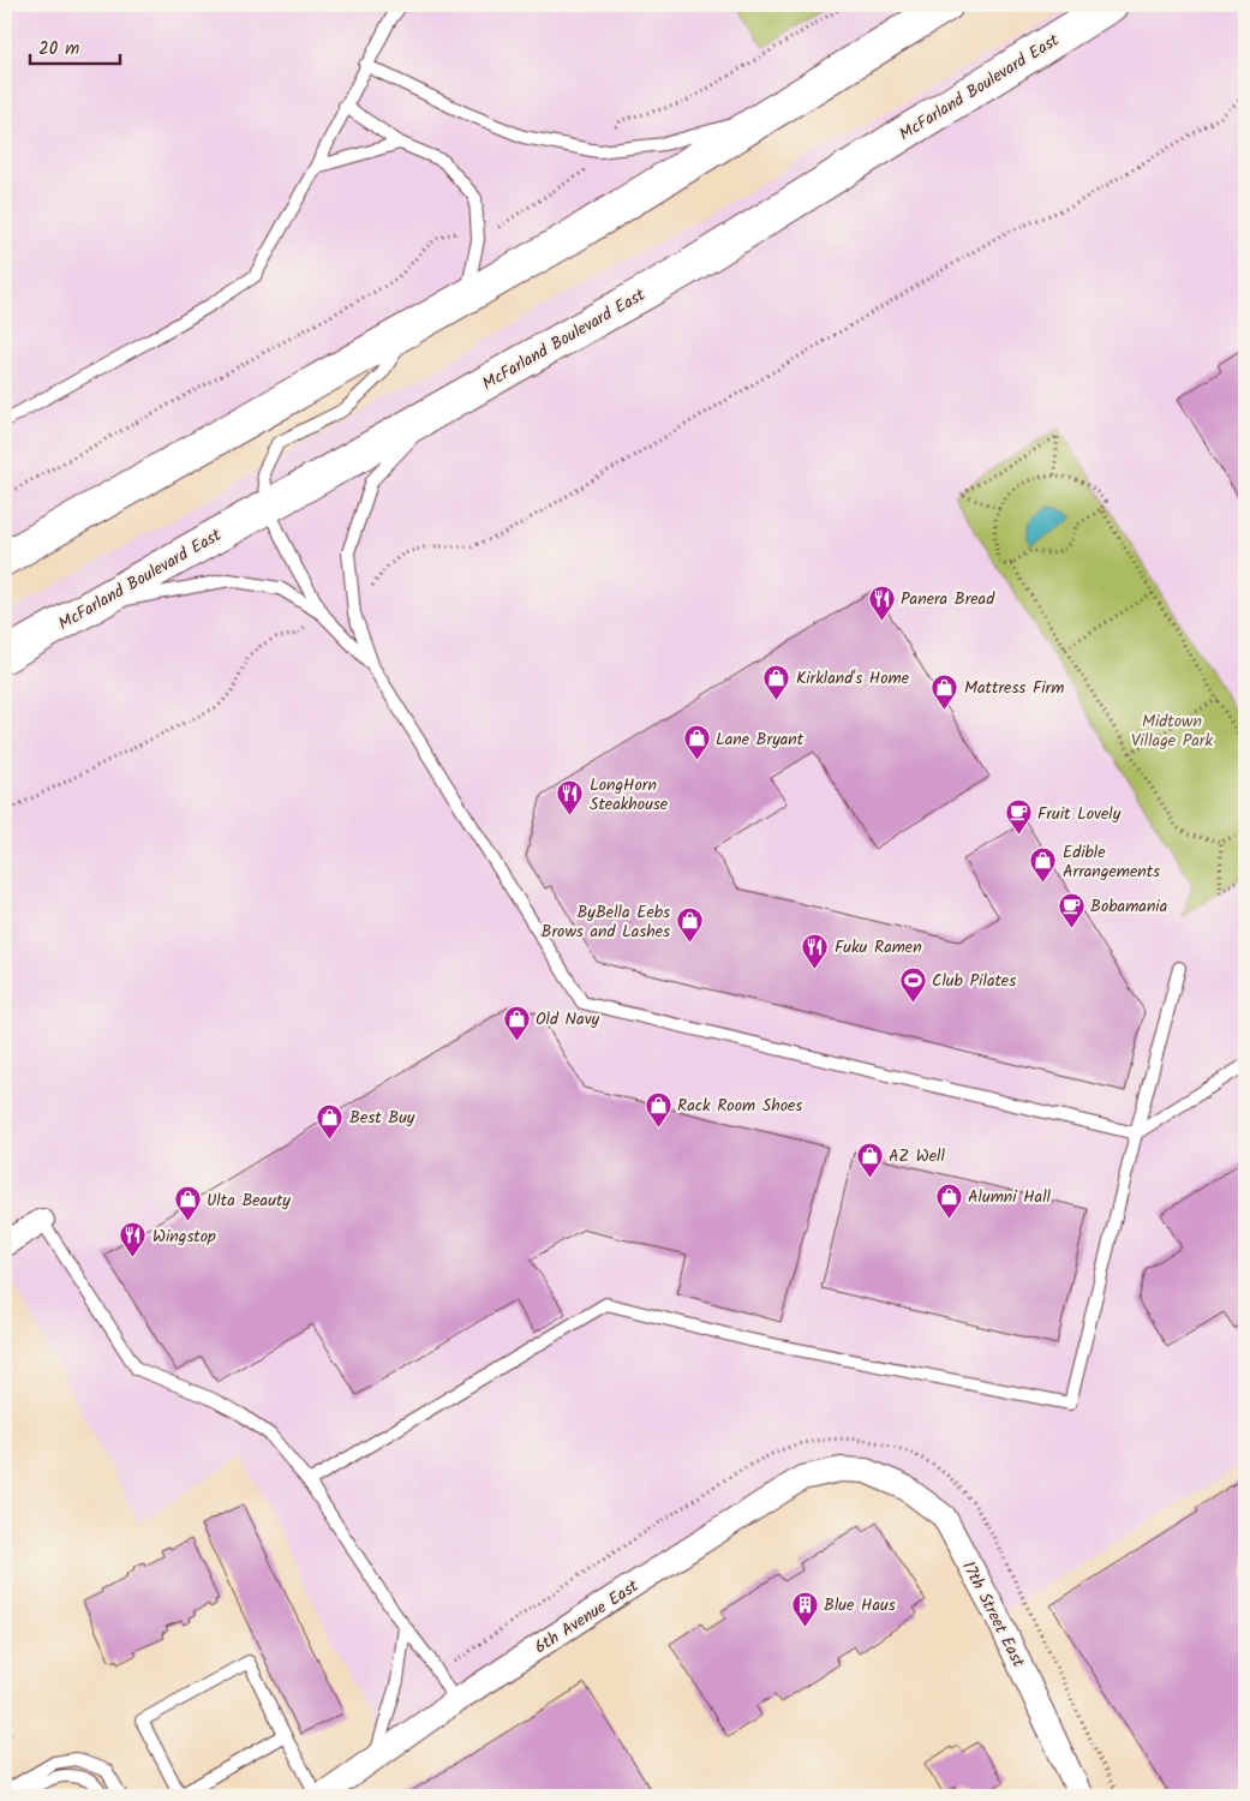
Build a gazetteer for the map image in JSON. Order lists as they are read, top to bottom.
{
  "streets": {
    "highway": ["McFarland Boulevard East"],
    "street": ["17th Street East", "6th Avenue East"]
  },
  "crossings": [
    ["17th Street East", "6th Avenue East"]
  ],
  "parks": ["Midtown Village Park"],
  "places": {
    "restaurant": [
      "Panera Bread",
      "LongHorn Steakhouse",
      "Fuku Ramen",
      "Wingstop"
    ],
    "shop": [
      "Kirkland's Home",
      "Mattress Firm",
      "Lane Bryant",
      "Edible Arrangements",
      "ByBella Eebs Brows and Lashes",
      "Old Navy",
      "Rack Room Shoes",
      "Best Buy",
      "AZ Well",
      "Alumni Hall",
      "Ulta Beauty"
    ],
    "cafe": ["Fruit Lovely", "Bobamania"],
    "sports": ["Club Pilates"],
    "building": ["Blue Haus"]
  },
  "scale_bar": "20 m"
}
